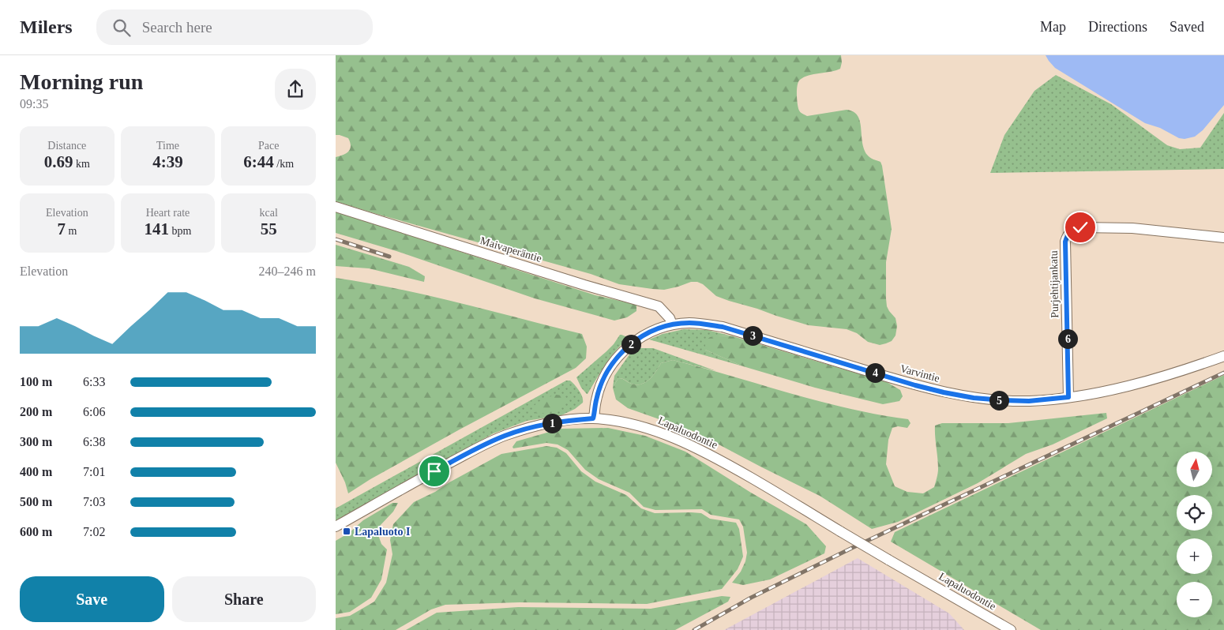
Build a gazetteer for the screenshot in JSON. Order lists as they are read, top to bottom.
{
  "streets": {
    "street": [
      "Maivaperäntie",
      "Purjehtijankatu",
      "Varvintie",
      "Lapaluodontie"
    ]
  },
  "crossings": [
    ["Maivaperäntie", "Varvintie"],
    ["Purjehtijankatu", "Varvintie"],
    ["Varvintie", "Lapaluodontie"]
  ],
  "places": {
    "transit": ["Lapaluoto I"]
  },
  "north": "top",
  "page": {
    "header": "Milers",
    "search": "Search here",
    "nav": ["Map", "Directions", "Saved"],
    "heading": ["Morning run", "09:35"],
    "stats": [
      ["Distance", "0.69 km"],
      ["Time", "4:39"],
      ["Pace", "6:44 /km"],
      ["Elevation", "7 m"],
      ["Heart rate", "141 bpm"],
      ["kcal", "55"]
    ],
    "chart": ["Elevation", "240–246 m"],
    "pins": [
      "3",
      "6",
      "2",
      "4",
      "5",
      "1"
    ],
    "list": [
      {
        "name": "100 m",
        "note": "6:33"
      },
      {
        "name": "200 m",
        "note": "6:06"
      },
      {
        "name": "300 m",
        "note": "6:38"
      },
      {
        "name": "400 m",
        "note": "7:01"
      },
      {
        "name": "500 m",
        "note": "7:03"
      },
      {
        "name": "600 m",
        "note": "7:02"
      }
    ],
    "map_buttons": ["+", "−"],
    "buttons": ["Save", "Share"]
  }
}
